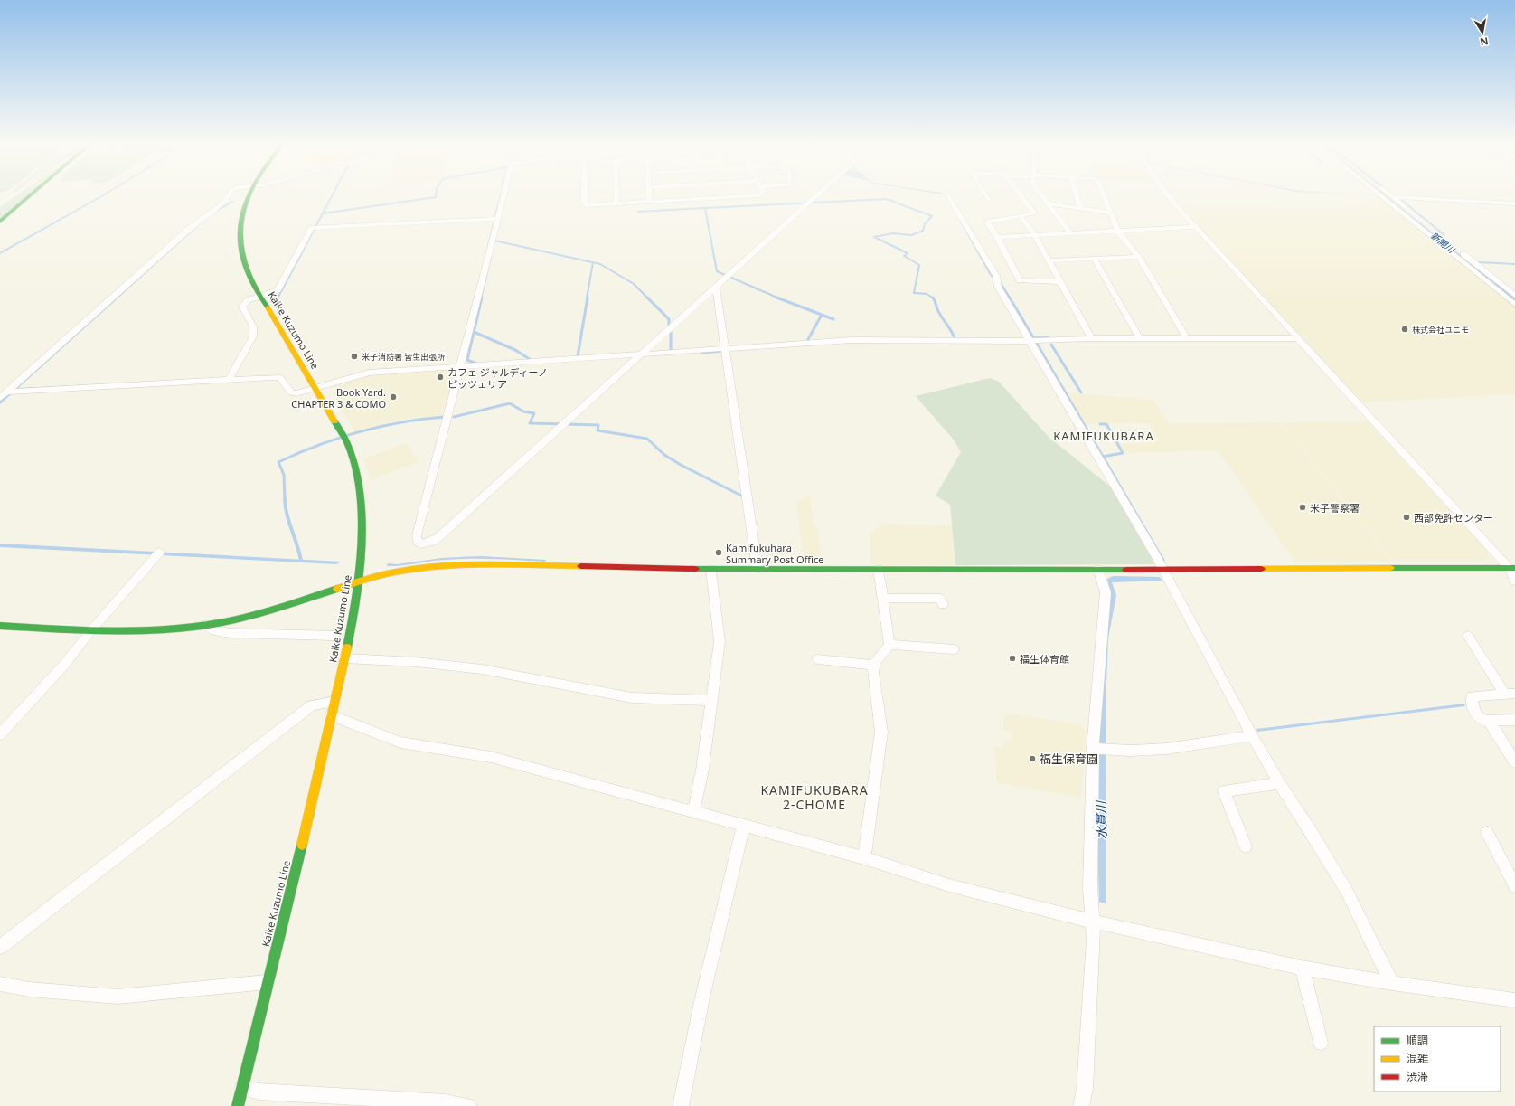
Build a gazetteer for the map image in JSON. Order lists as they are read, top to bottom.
{
  "streets": {
    "main road": ["Kaike Kuzumo Line"]
  },
  "districts": ["KAMIFUKUBARA", "KAMIFUKUBARA 2-CHOME"],
  "water": ["新開川", "水貫川"],
  "places": [
    "株式会社ユニモ",
    "米子消防署 皆生出張所",
    "カフェ ジャルディーノ ピッツェリア",
    "Book Yard. CHAPTER 3 & COMO",
    "米子警察署",
    "西部免許センター",
    "Kamifukuhara Summary Post Office",
    "福生体育館",
    "福生保育園"
  ],
  "legend": ["順調", "混雑", "渋滞"],
  "north": "bottom"
}
